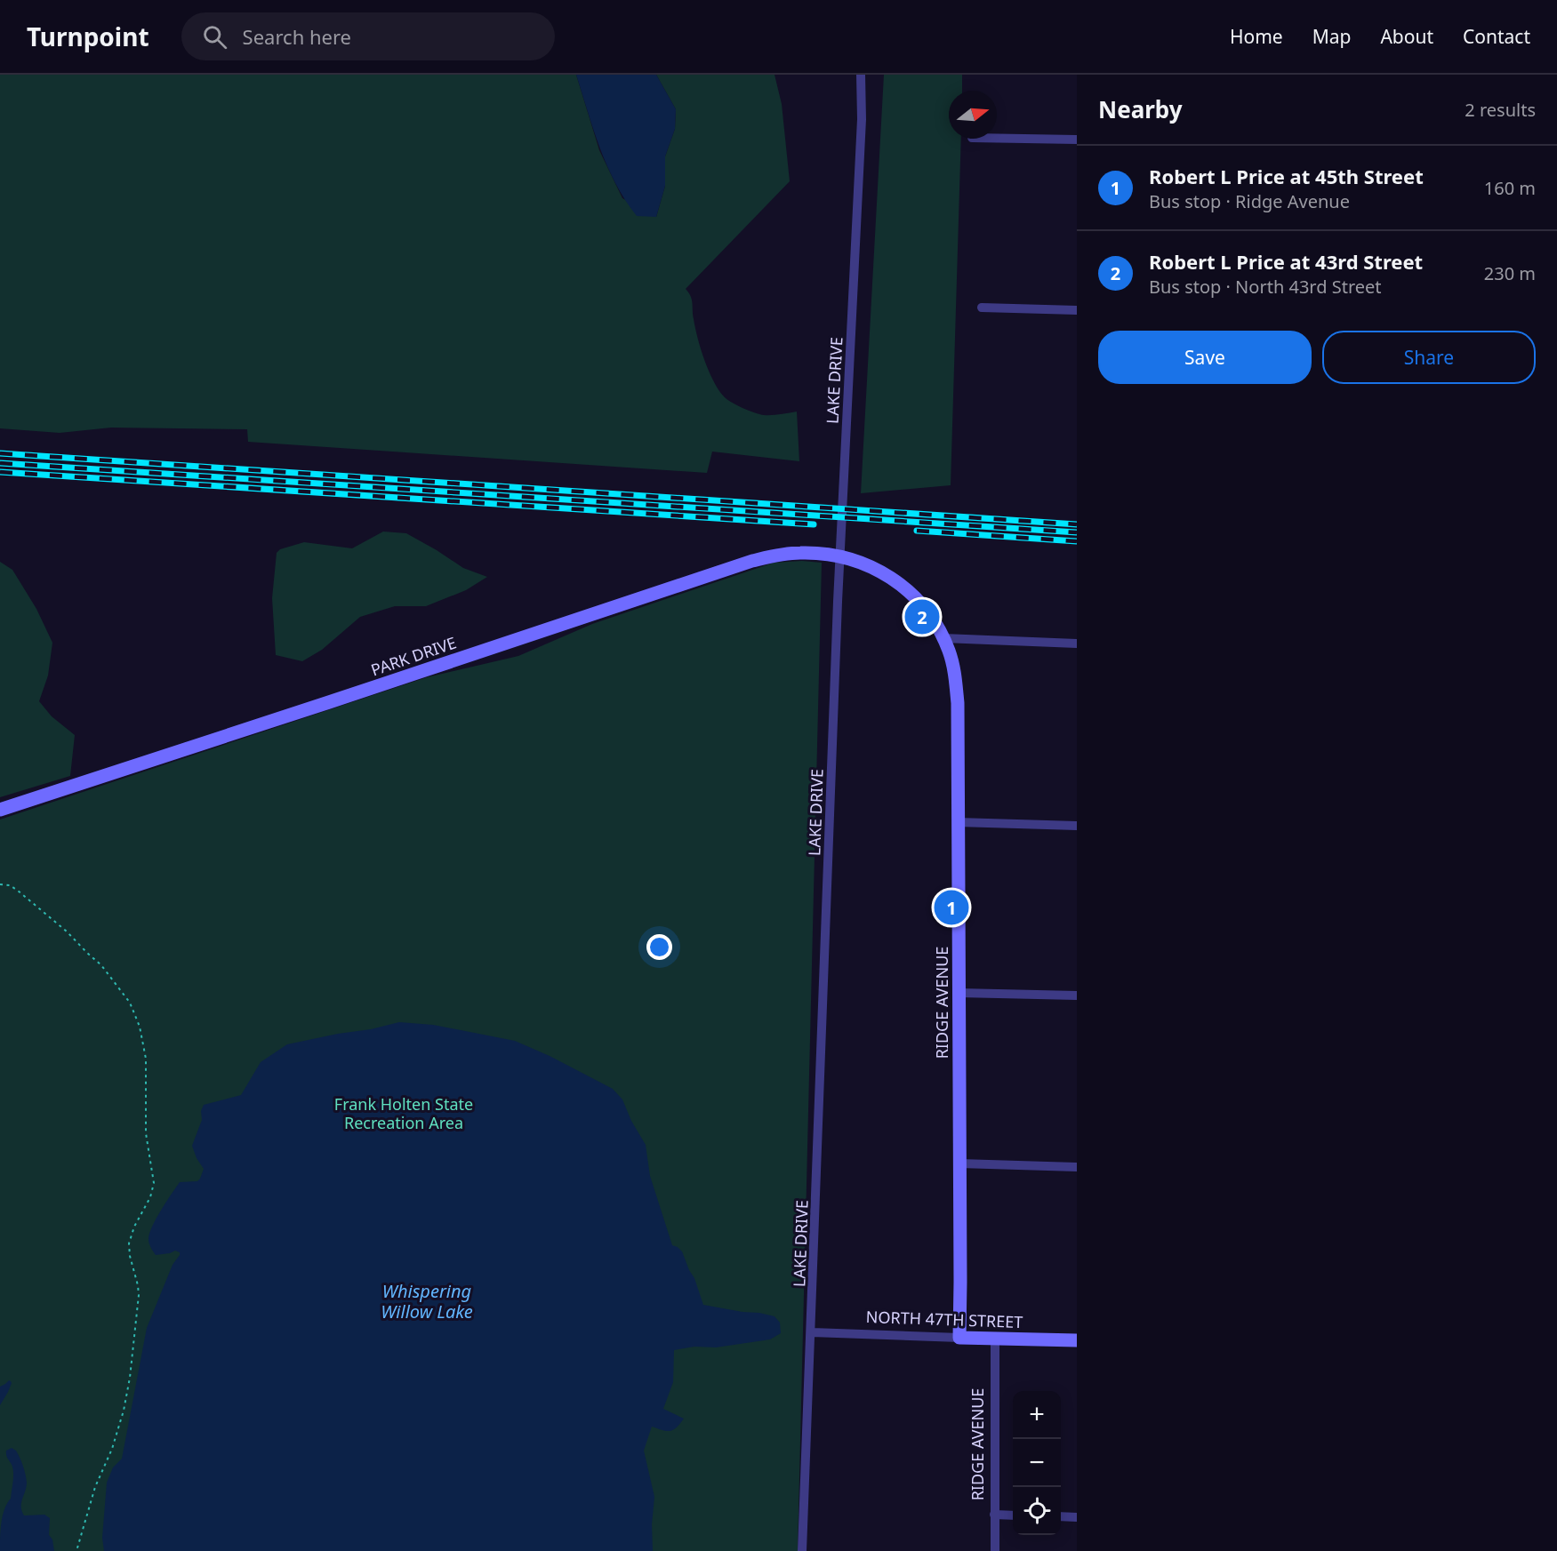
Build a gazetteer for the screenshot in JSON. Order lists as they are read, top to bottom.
{
  "streets": {
    "street": [
      "LAKE DRIVE",
      "PARK DRIVE",
      "RIDGE AVENUE",
      "NORTH 47TH STREET"
    ]
  },
  "crossings": [
    ["LAKE DRIVE", "NORTH 47TH STREET"],
    ["PARK DRIVE", "RIDGE AVENUE"],
    ["RIDGE AVENUE", "NORTH 47TH STREET"]
  ],
  "water": ["Whispering Willow Lake"],
  "parks": ["Frank Holten State Recreation Area"],
  "north": "right",
  "page": {
    "header": "Turnpoint",
    "search": "Search here",
    "nav": [
      "Home",
      "Map",
      "About",
      "Contact"
    ],
    "heading": ["Nearby", "2 results"],
    "list": [
      {
        "mark": "1",
        "name": "Robert L Price at 45th Street",
        "note": "Bus stop · Ridge Avenue",
        "value": "160 m"
      },
      {
        "mark": "2",
        "name": "Robert L Price at 43rd Street",
        "note": "Bus stop · North 43rd Street",
        "value": "230 m"
      }
    ],
    "buttons": ["Save", "Share"],
    "pins": ["2", "1"],
    "map_buttons": ["+", "−"]
  }
}
